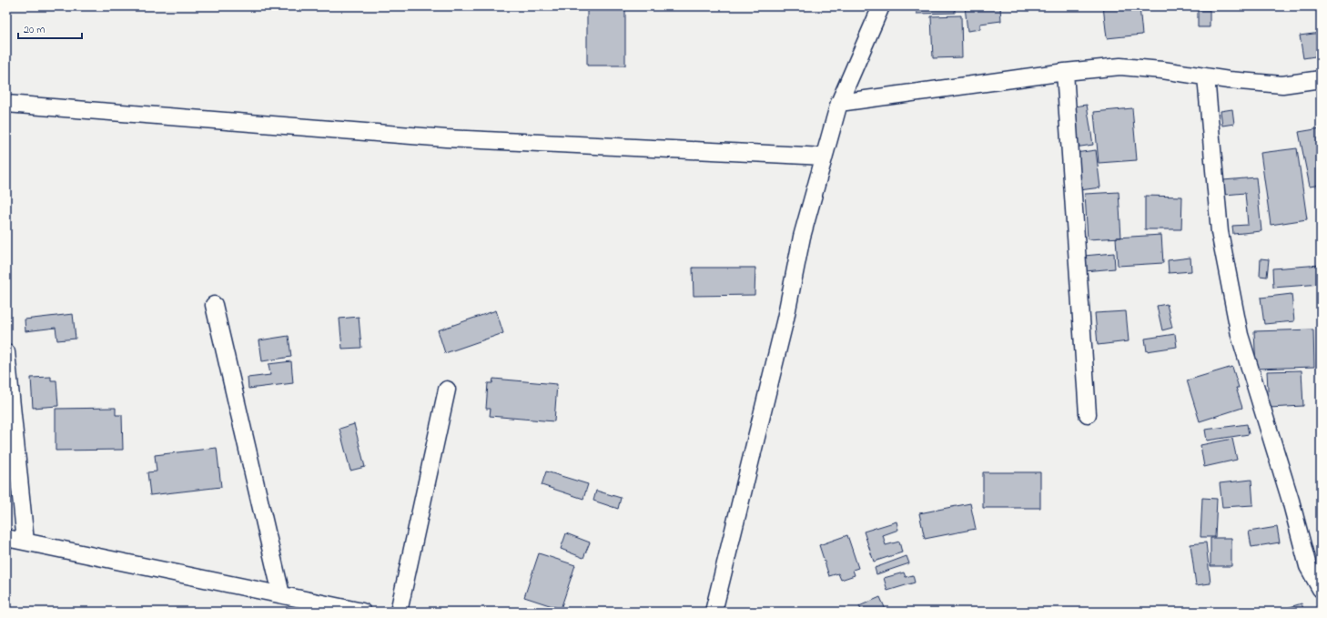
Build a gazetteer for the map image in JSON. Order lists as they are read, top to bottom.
{
  "scale_bar": "20 m"
}
